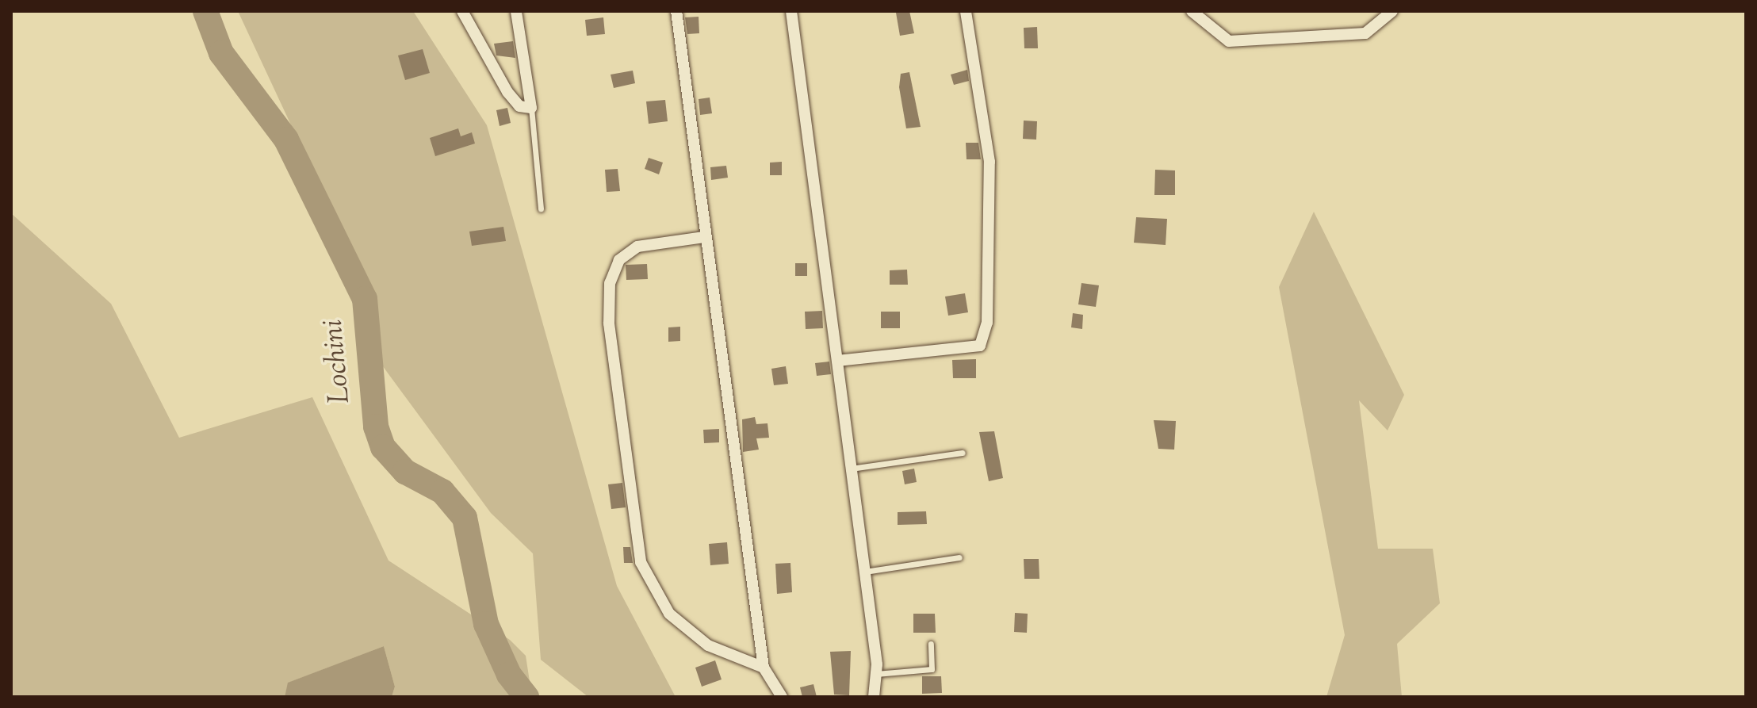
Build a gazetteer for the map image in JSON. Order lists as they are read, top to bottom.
{
  "water": ["Lochini"]
}
